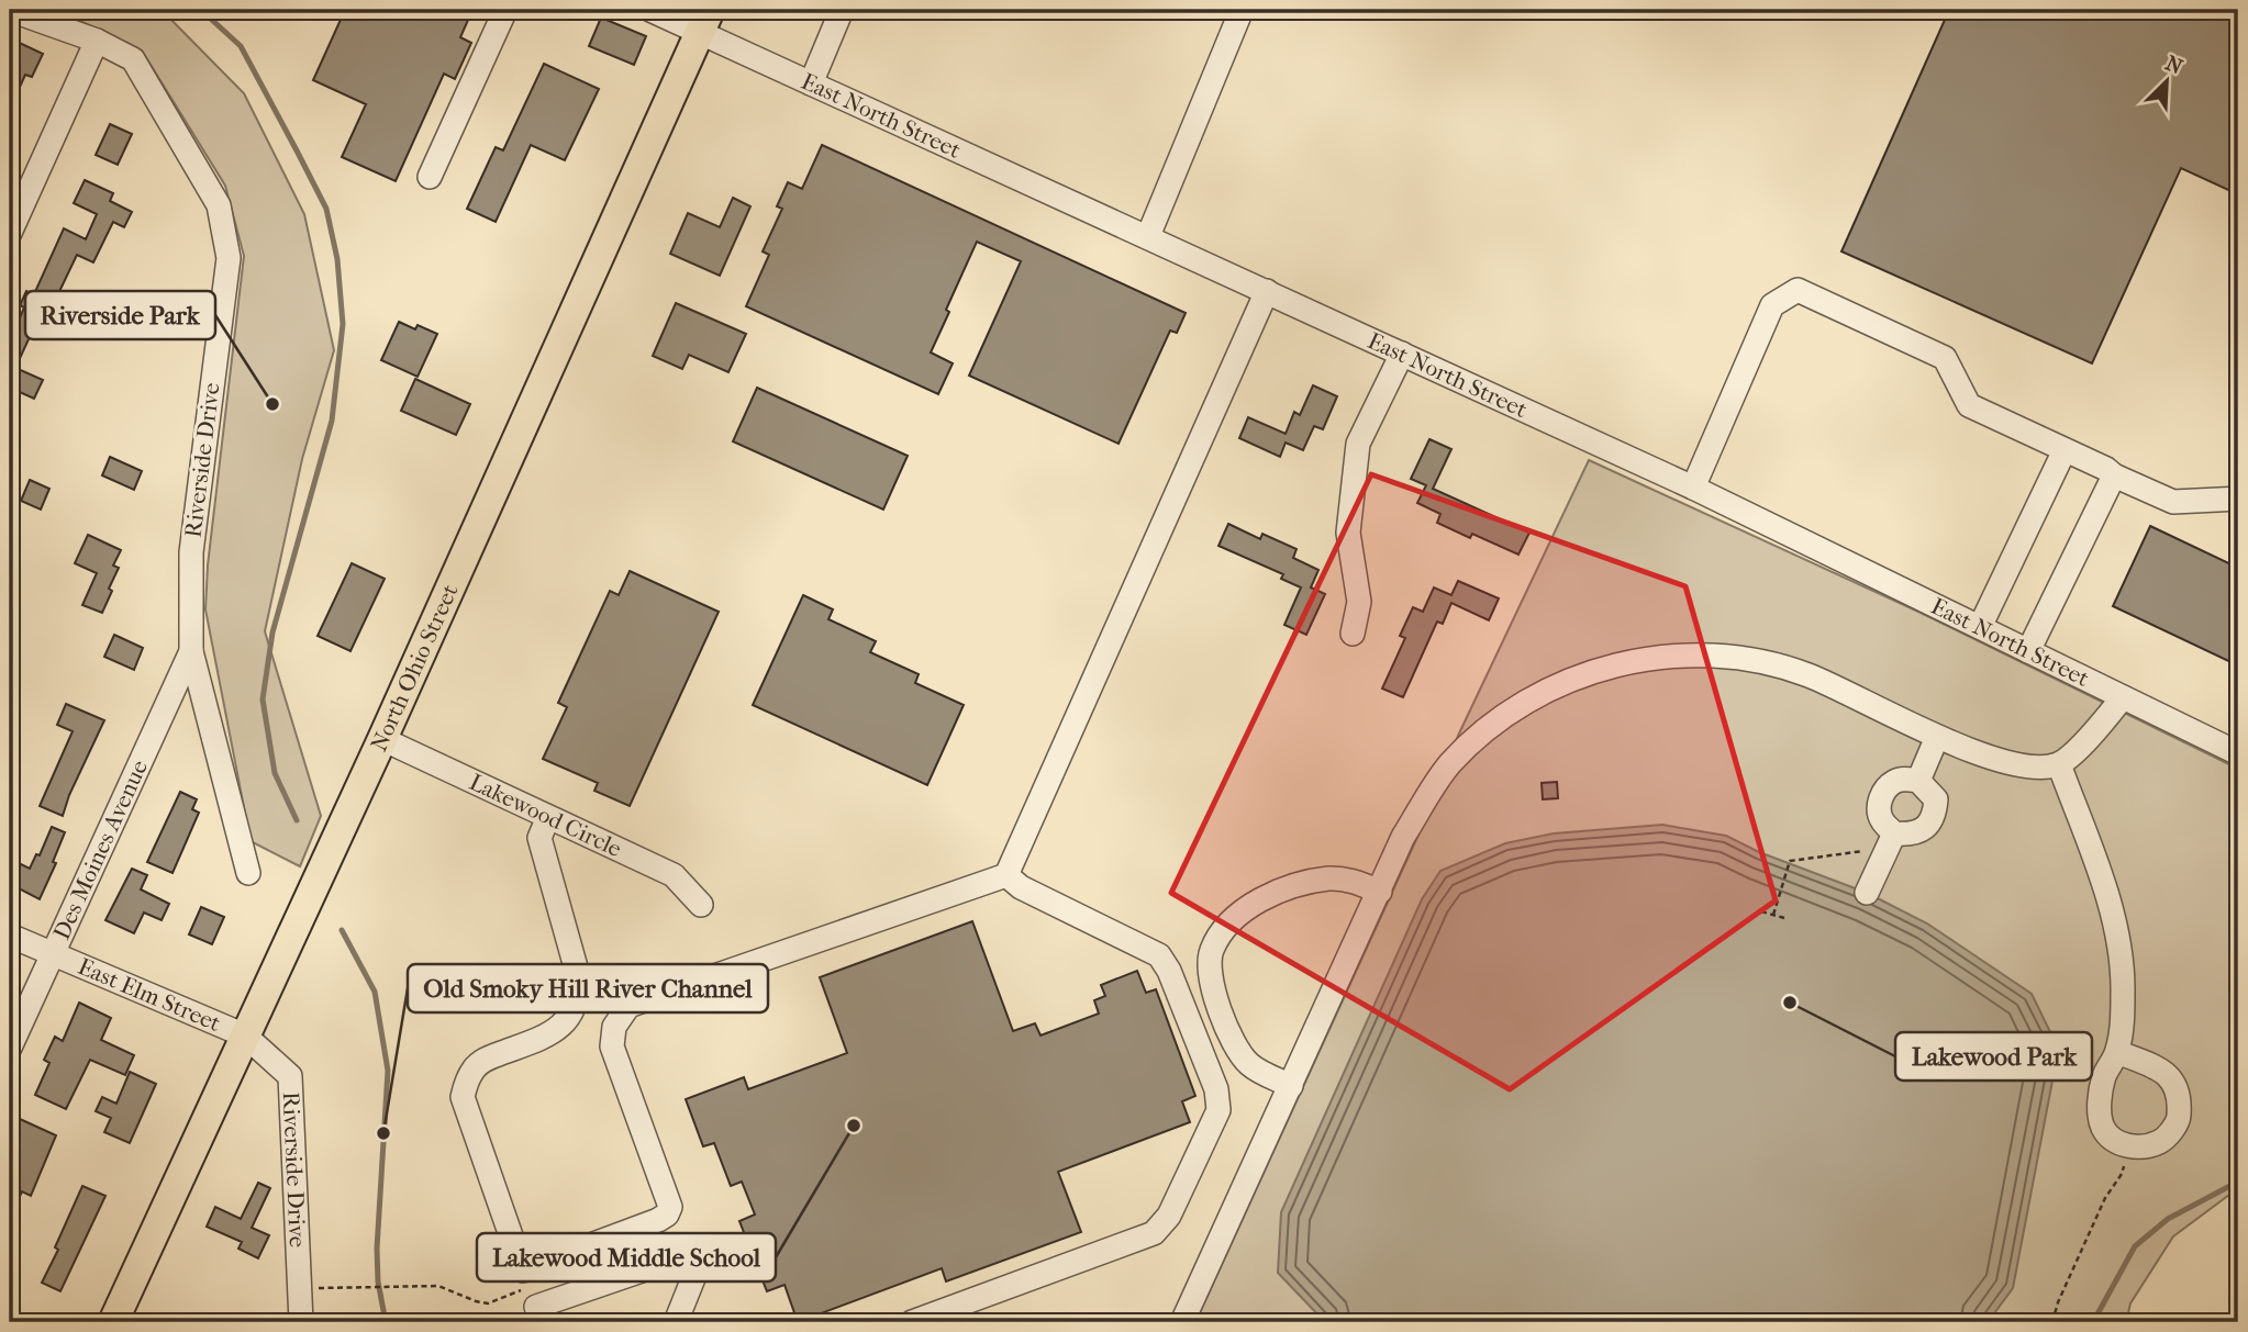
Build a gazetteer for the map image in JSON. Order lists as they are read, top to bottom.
{
  "streets": {
    "main road": ["North Ohio Street"],
    "street": [
      "East North Street",
      "Riverside Drive",
      "Lakewood Circle",
      "Des Moines Avenue",
      "East Elm Street"
    ]
  },
  "crossings": [
    ["East North Street", "North Ohio Street"],
    ["Riverside Drive", "North Ohio Street"],
    ["Riverside Drive", "Des Moines Avenue"],
    ["Riverside Drive", "East Elm Street"],
    ["North Ohio Street", "Lakewood Circle"],
    ["North Ohio Street", "East Elm Street"],
    ["Des Moines Avenue", "East Elm Street"]
  ],
  "places": [
    "Riverside Park",
    "Lakewood Park",
    "Lakewood Middle School",
    "Old Smoky Hill River Channel"
  ],
  "north": "top right"
}
